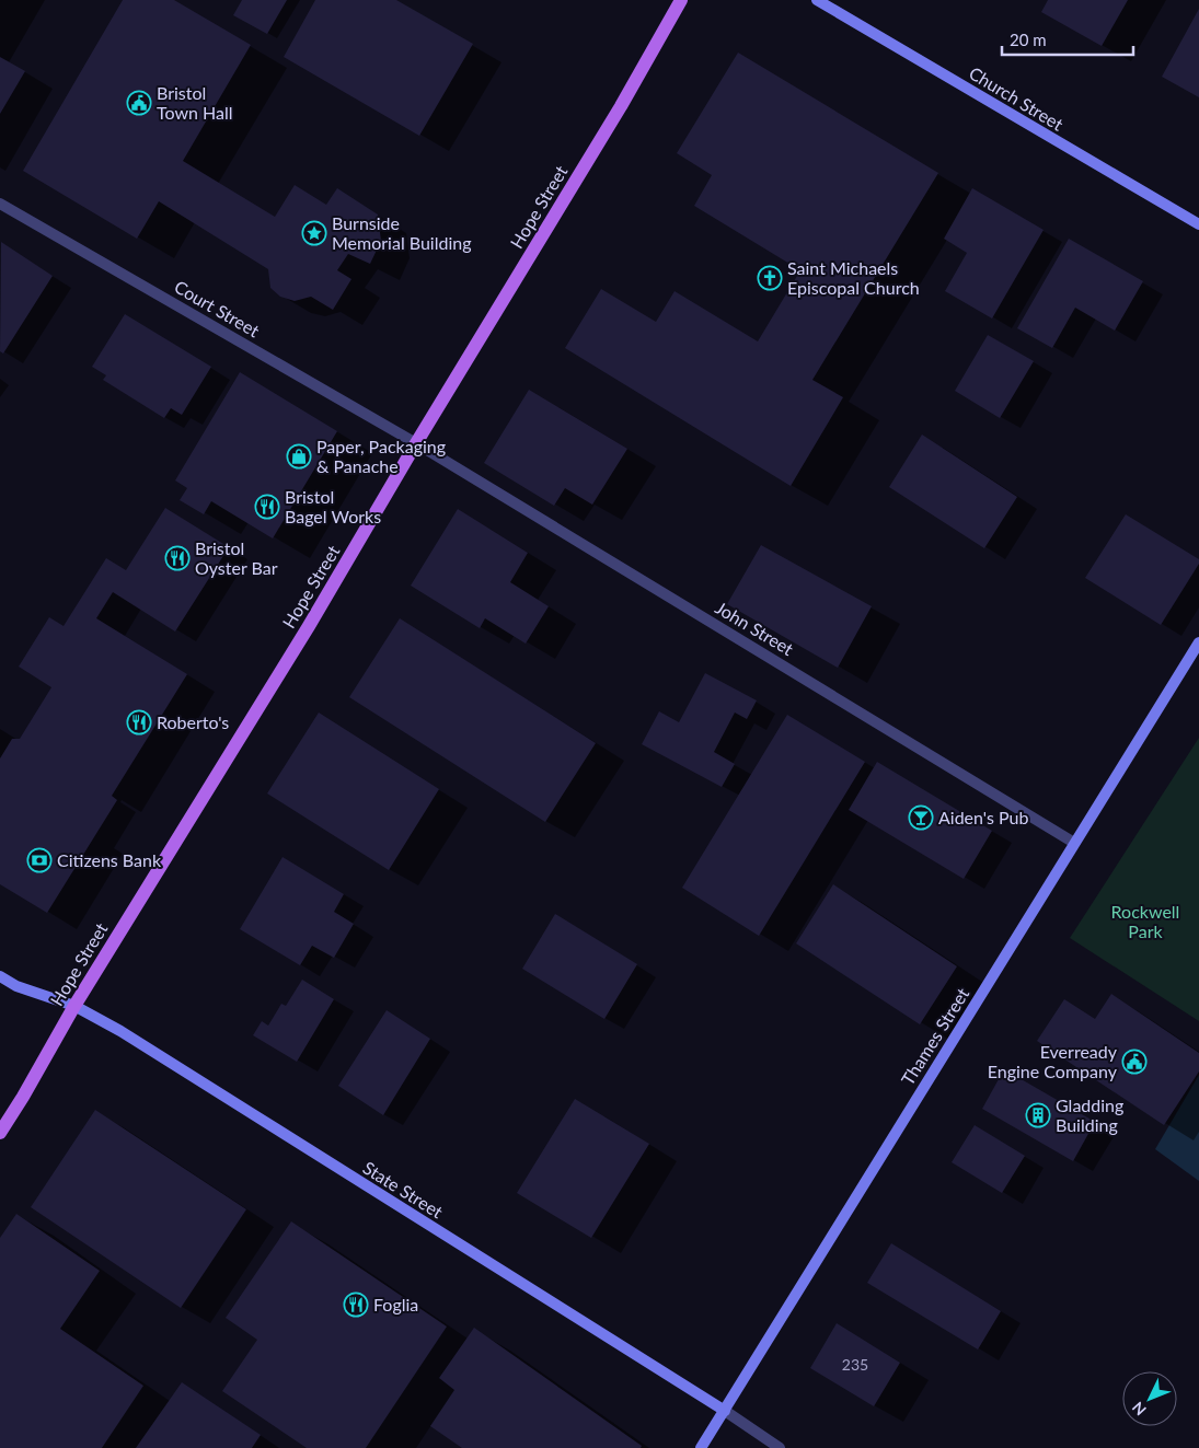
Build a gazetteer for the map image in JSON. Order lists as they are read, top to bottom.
{
  "streets": {
    "main road": ["Hope Street"],
    "street": [
      "Church Street",
      "Court Street",
      "John Street",
      "Thames Street",
      "State Street"
    ]
  },
  "crossings": [
    ["Hope Street", "Court Street"],
    ["Hope Street", "John Street"],
    ["Hope Street", "State Street"],
    ["Court Street", "John Street"],
    ["John Street", "Thames Street"],
    ["Thames Street", "State Street"]
  ],
  "parks": ["Rockwell Park"],
  "places": {
    "public building": ["Bristol Town Hall", "Everready Engine Company"],
    "place": ["Burnside Memorial Building"],
    "church": ["Saint Michaels Episcopal Church"],
    "shop": ["Paper, Packaging & Panache"],
    "restaurant": [
      "Bristol Bagel Works",
      "Bristol Oyster Bar",
      "Roberto's",
      "Foglia"
    ],
    "bar": ["Aiden's Pub"],
    "bank": ["Citizens Bank"],
    "building": ["Gladding Building"]
  },
  "house_numbers": ["235"],
  "scale_bar": "20 m",
  "north": "bottom left"
}
